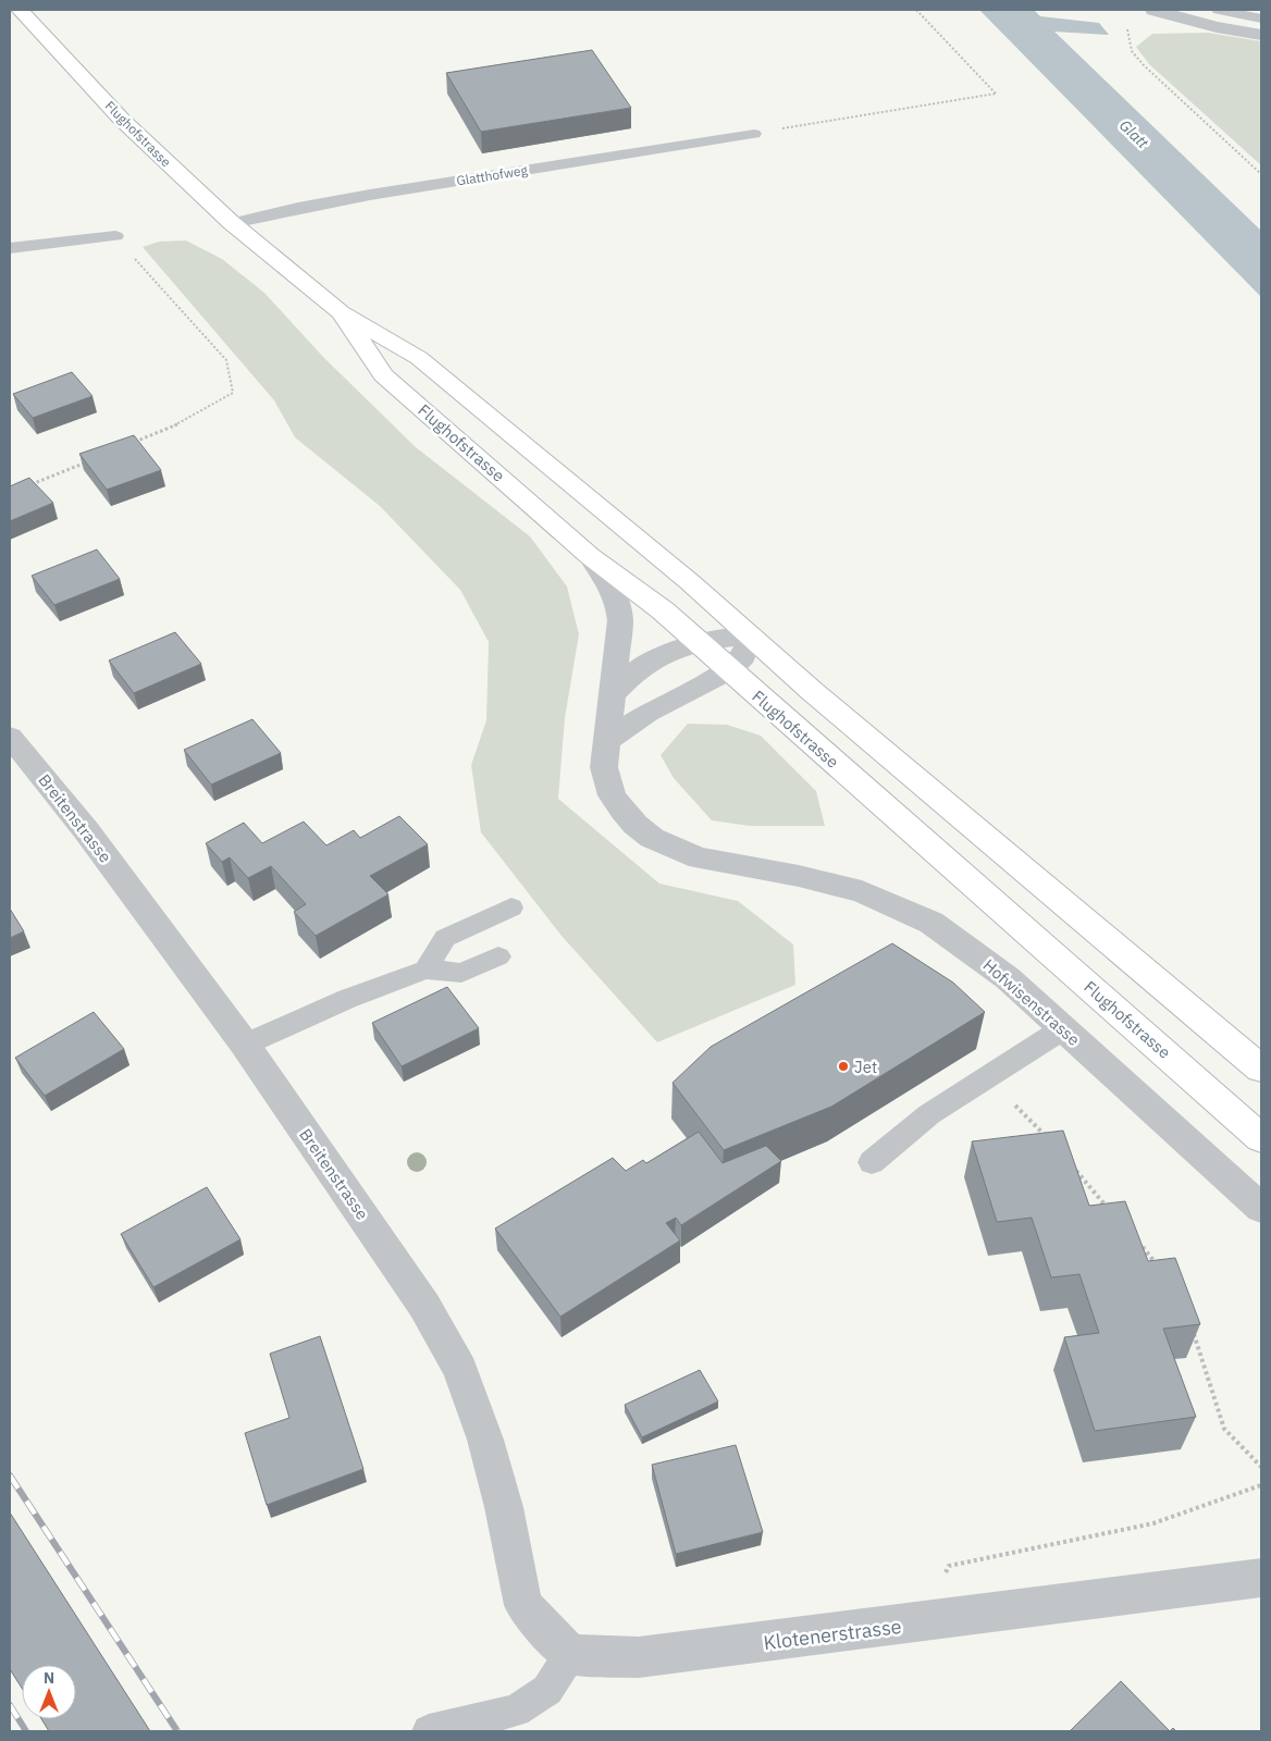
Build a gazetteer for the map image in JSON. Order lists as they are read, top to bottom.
{
  "streets": {
    "main road": ["Flughofstrasse"],
    "street": ["Breitenstrasse", "Hofwisenstrasse", "Klotenerstrasse"],
    "lane": ["Glatthofweg"]
  },
  "crossings": [
    ["Flughofstrasse", "Glatthofweg"],
    ["Flughofstrasse", "Hofwisenstrasse"],
    ["Breitenstrasse", "Klotenerstrasse"]
  ],
  "water": ["Glatt"],
  "places": ["Jet"],
  "north": "top"
}
